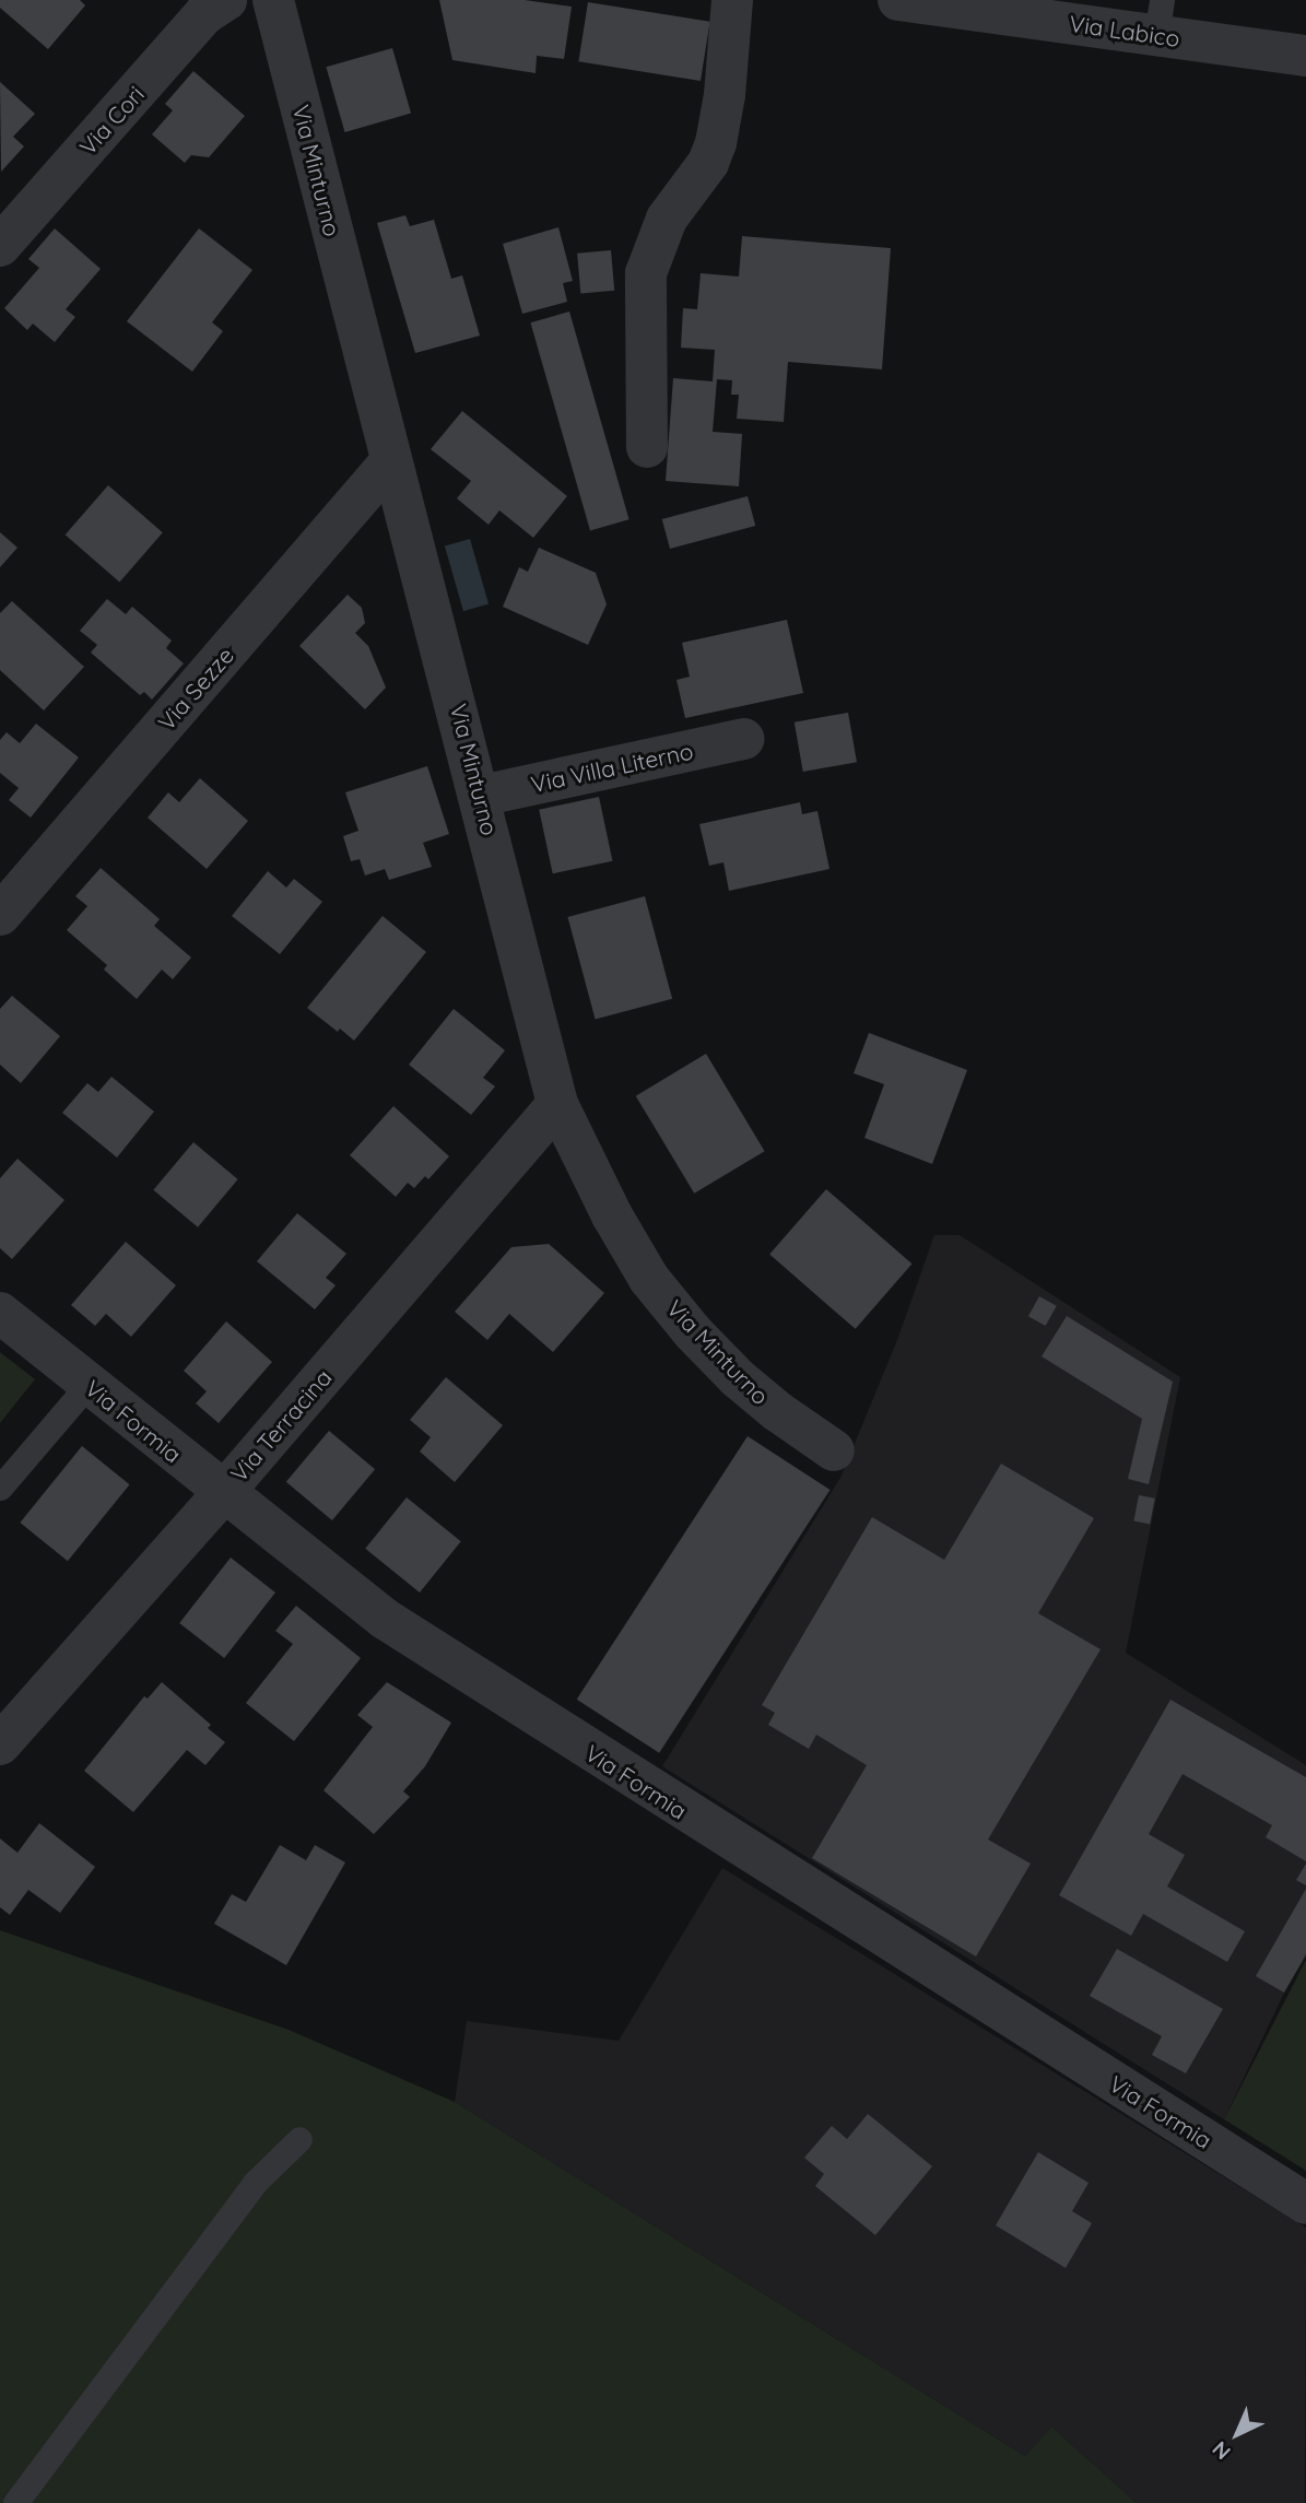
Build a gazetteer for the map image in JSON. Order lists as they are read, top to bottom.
{
  "streets": {
    "street": [
      "Via Labico",
      "Via Cori",
      "Via Minturno",
      "Via Sezze",
      "Via Villa Literno",
      "Via Formia",
      "Via Terracina"
    ]
  },
  "crossings": [
    ["Via Minturno", "Via Sezze"],
    ["Via Minturno", "Via Villa Literno"],
    ["Via Minturno", "Via Terracina"],
    ["Via Formia", "Via Terracina"]
  ],
  "north": "bottom left"
}
